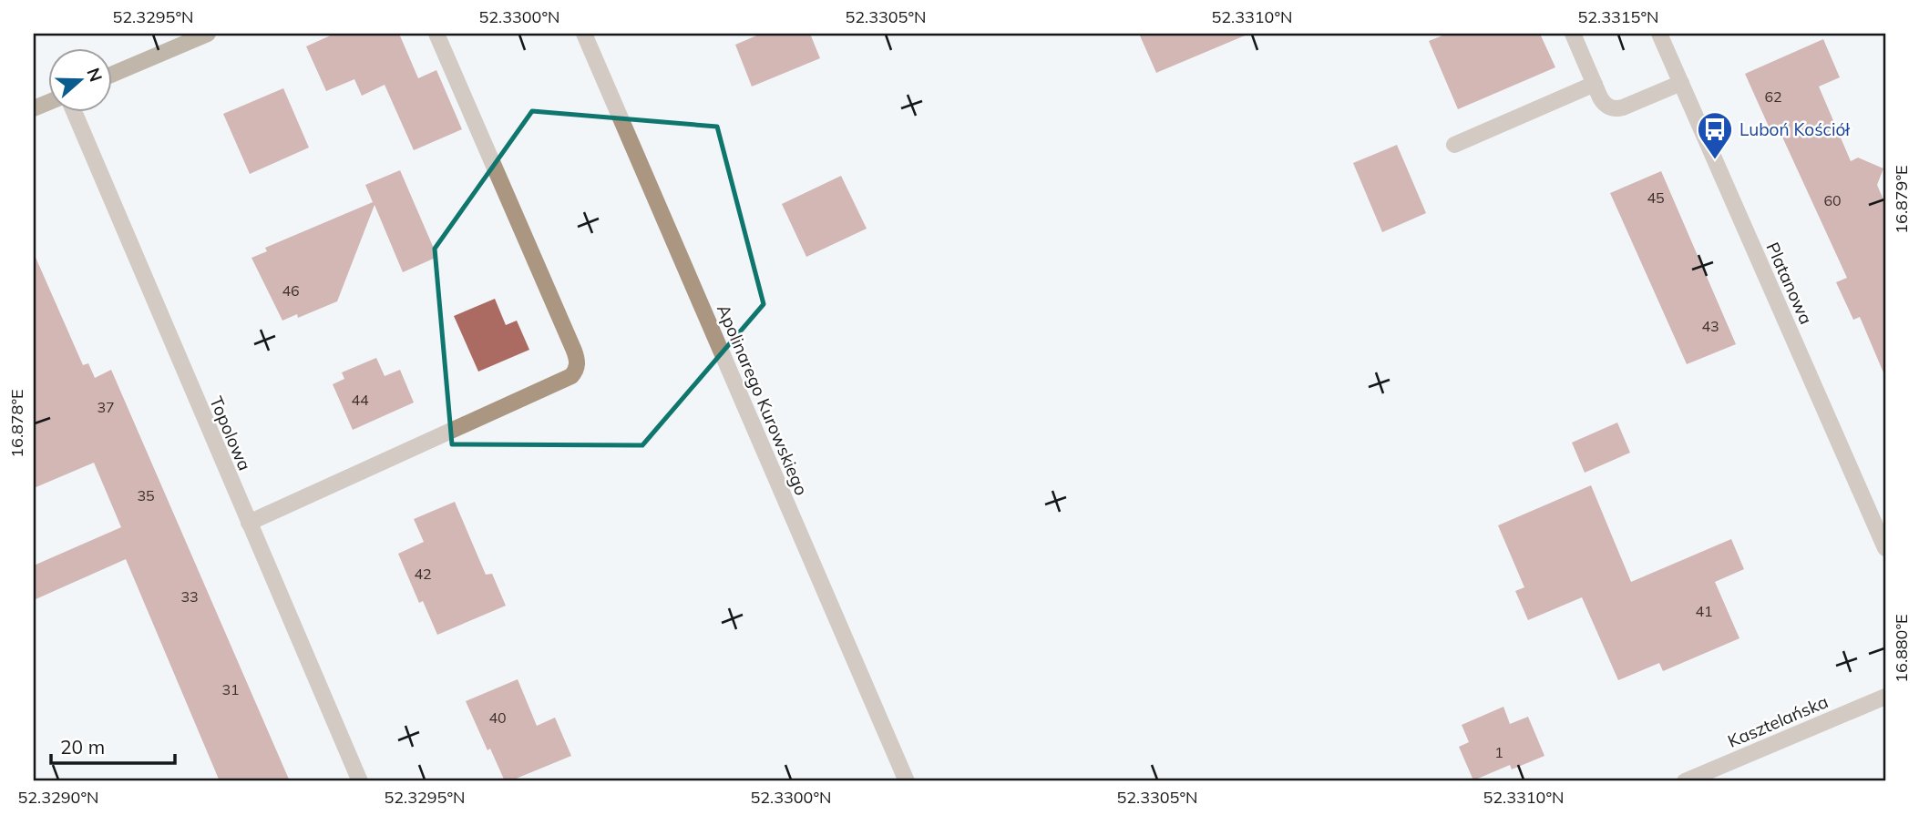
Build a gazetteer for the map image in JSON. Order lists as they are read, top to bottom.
{
  "streets": {
    "street": [
      "Platanowa",
      "Apolinarego Kurowskiego",
      "Topolowa",
      "Kasztelańska"
    ]
  },
  "places": {
    "bus stop": ["Luboń Kościół"]
  },
  "house_numbers": [
    "62",
    "45",
    "60",
    "46",
    "43",
    "44",
    "37",
    "35",
    "42",
    "33",
    "41",
    "31",
    "40",
    "1"
  ],
  "scale_bar": "20 m",
  "north": "right",
  "coordinates": [
    "52.3295°N",
    "52.3300°N",
    "52.3305°N",
    "52.3310°N",
    "52.3315°N",
    "16.879°E",
    "16.878°E",
    "16.880°E",
    "52.3290°N"
  ]
}
